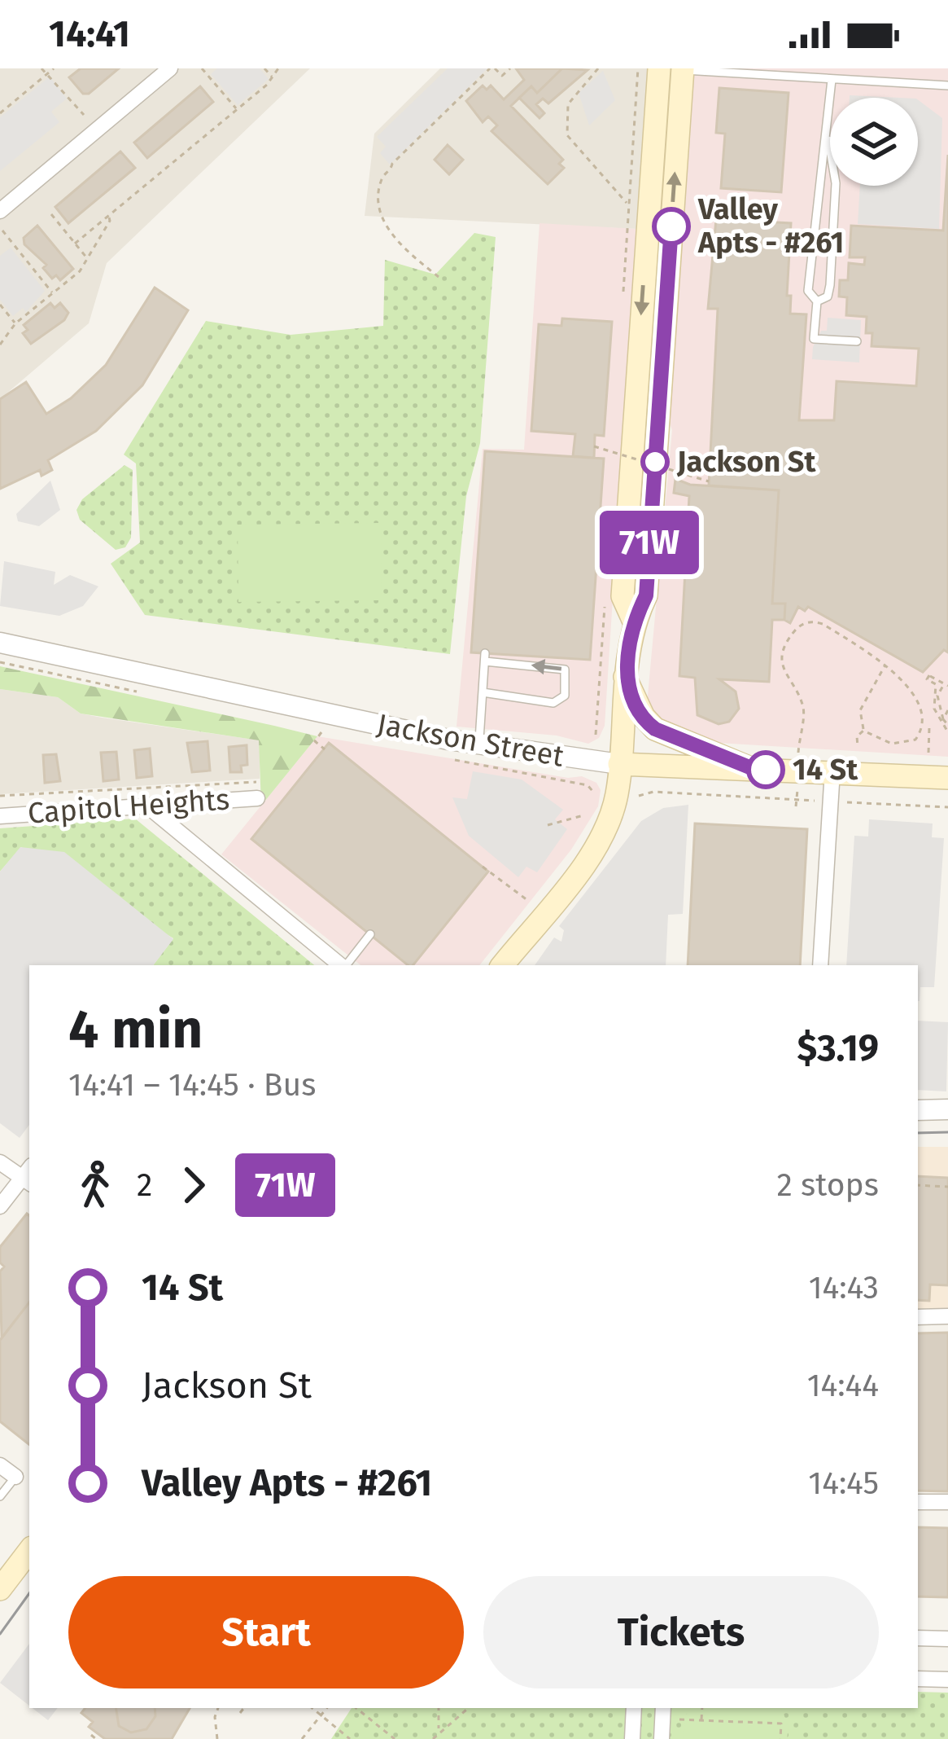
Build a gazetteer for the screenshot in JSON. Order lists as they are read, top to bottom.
{
  "streets": {
    "main road": ["Jackson Street"],
    "street": ["Capitol Heights"]
  },
  "places": ["Valley Apts - #261", "Jackson St", "14 St"],
  "lines": ["bus line 71W"],
  "page": {
    "status": "14:41",
    "on_map": "71W",
    "heading": ["4 min", "14:41 – 14:45 · Bus", "$3.19"],
    "legs": ["2", "71W", "2 stops"],
    "list": [
      {
        "name": "14 St",
        "value": "14:43"
      },
      {
        "name": "Jackson St",
        "value": "14:44"
      },
      {
        "name": "Valley Apts - #261",
        "value": "14:45"
      }
    ],
    "buttons": ["Start", "Tickets"]
  }
}
